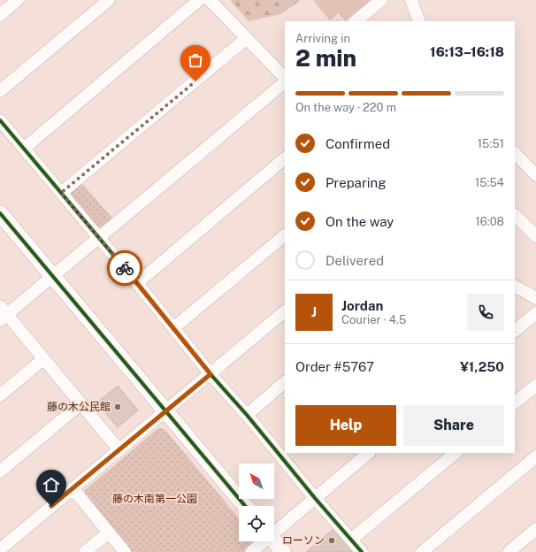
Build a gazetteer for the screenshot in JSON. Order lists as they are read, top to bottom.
{
  "parks": ["藤の木南第一公園"],
  "places": ["藤の木公民館", "ローソン"],
  "north": "top left",
  "page": {
    "heading": ["2 min", "Arriving in", "16:13–16:18"],
    "panel": [
      "Jordan",
      "Courier · 4.5",
      "Order #5767",
      "¥1,250"
    ],
    "bar": "On the way · 220 m",
    "list": [
      ["Confirmed", "15:51"],
      ["Preparing", "15:54"],
      ["On the way", "16:08"],
      "Delivered"
    ],
    "round": "J",
    "buttons": ["Help", "Share"]
  }
}
